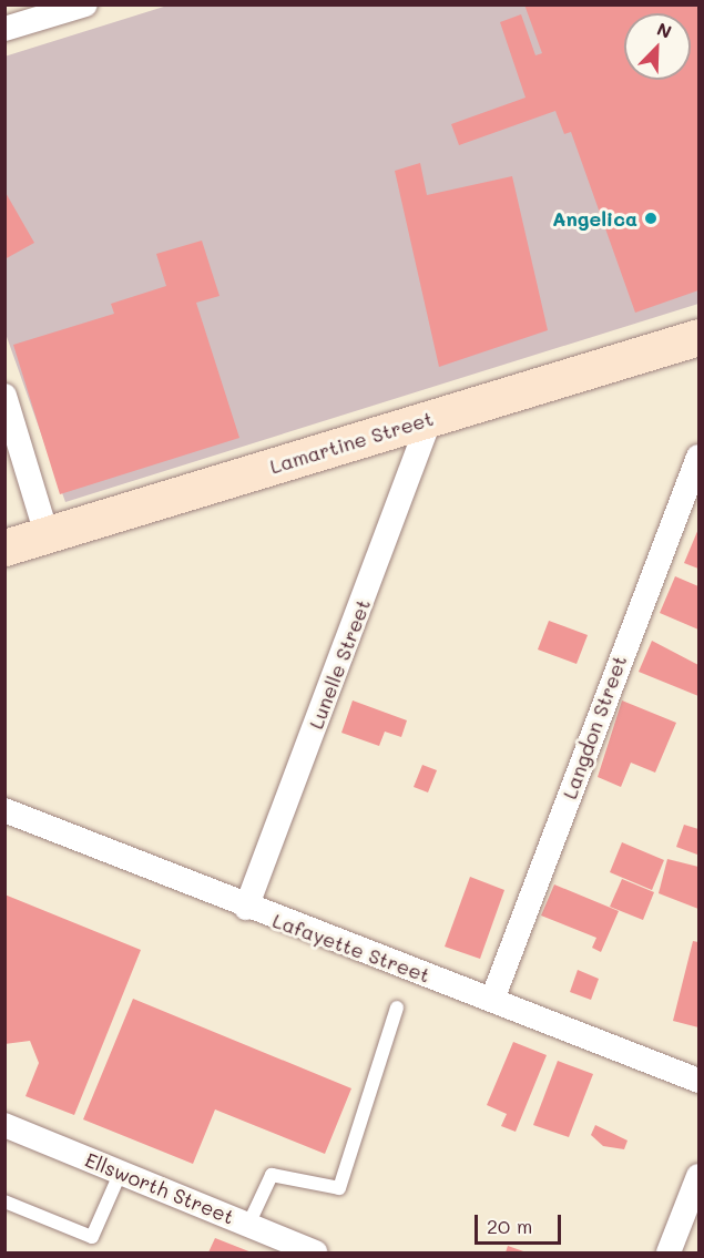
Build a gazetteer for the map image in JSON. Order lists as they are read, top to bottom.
{
  "streets": {
    "street": [
      "Lamartine Street",
      "Lunelle Street",
      "Langdon Street",
      "Lafayette Street",
      "Ellsworth Street"
    ]
  },
  "crossings": [
    ["Lamartine Street", "Lunelle Street"],
    ["Lunelle Street", "Lafayette Street"],
    ["Langdon Street", "Lafayette Street"]
  ],
  "places": ["Angelica"],
  "scale_bar": "20 m",
  "north": "top right"
}
